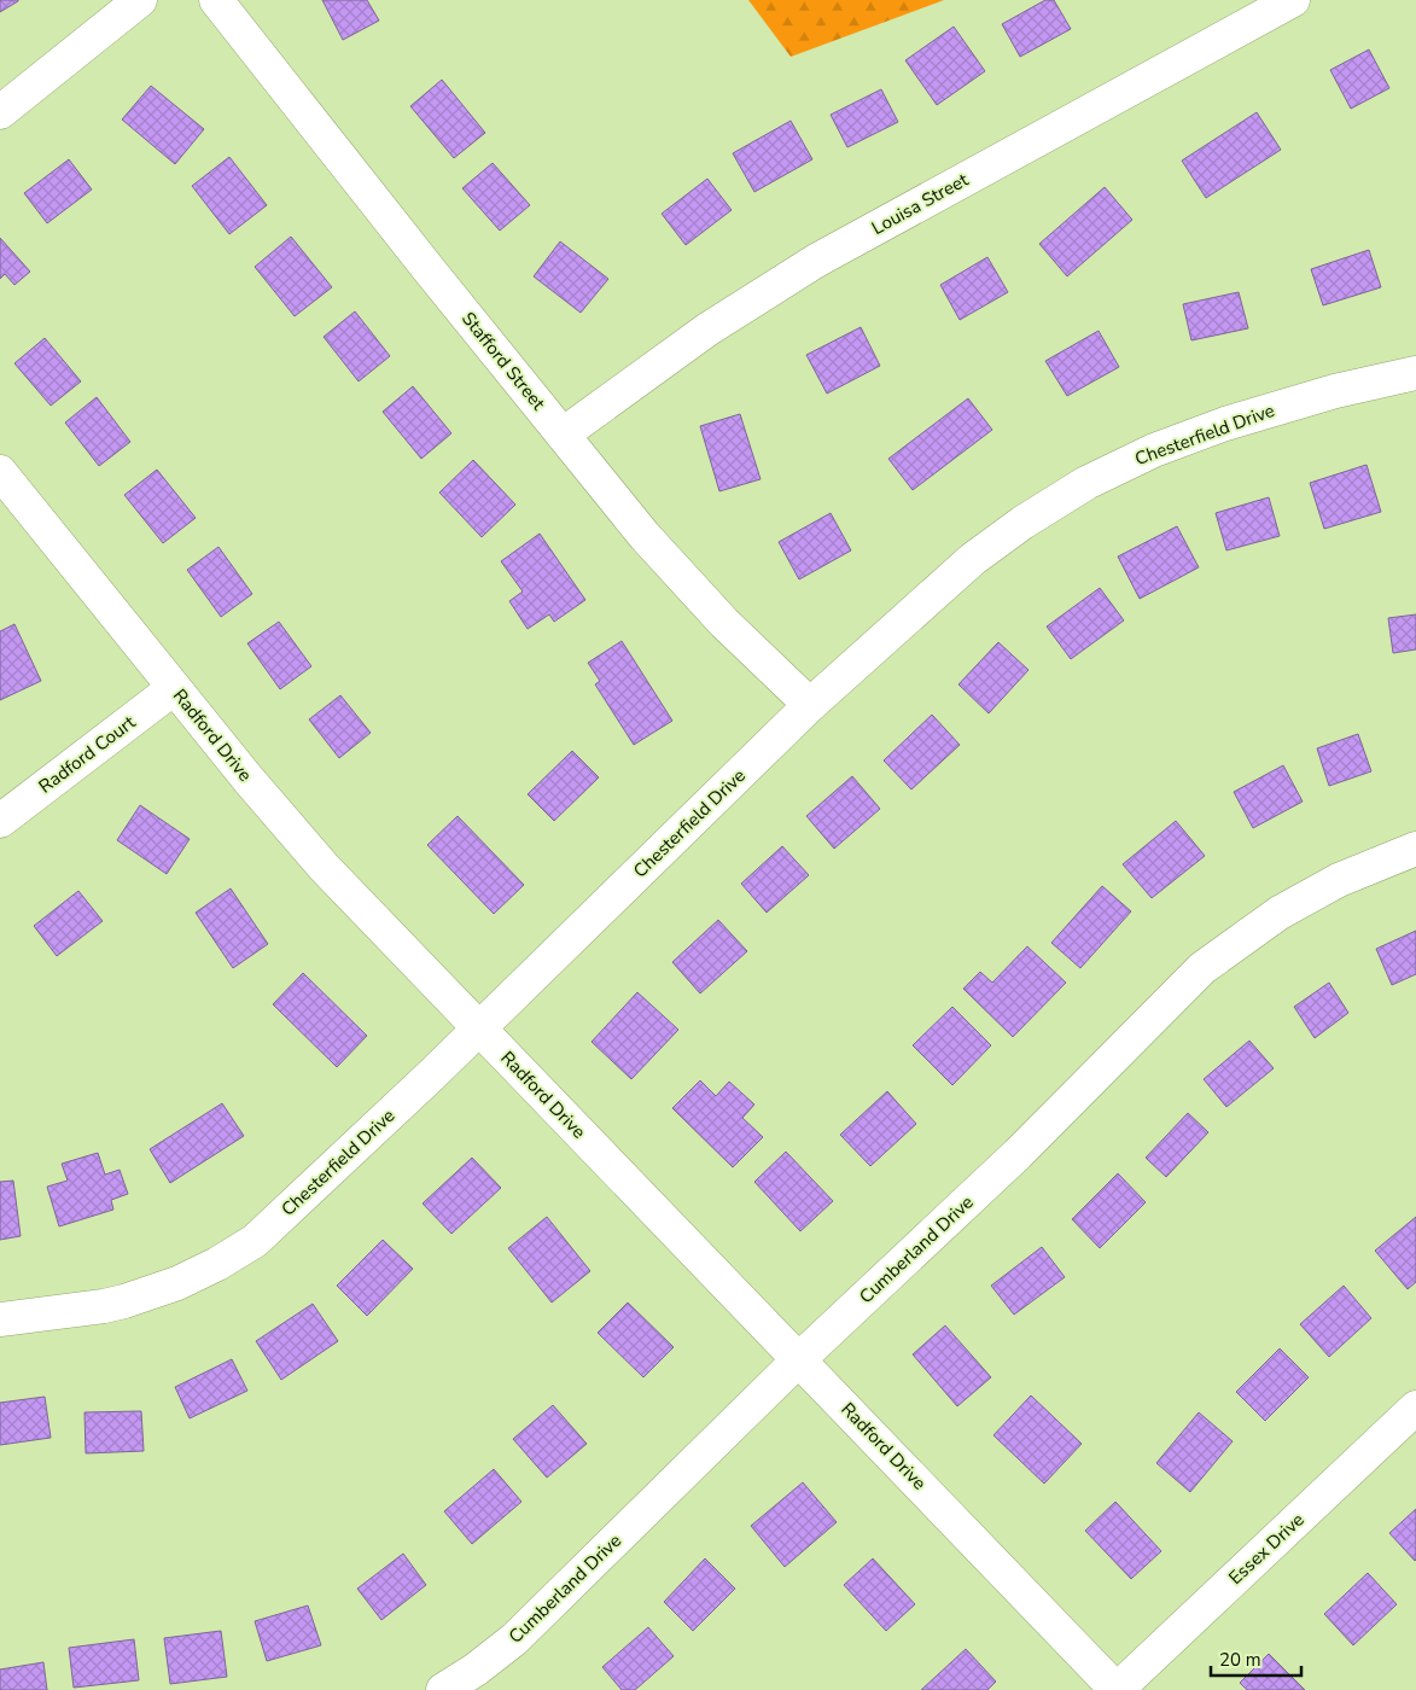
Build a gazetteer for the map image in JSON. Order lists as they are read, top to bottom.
{
  "streets": {
    "street": [
      "Louisa Street",
      "Stafford Street",
      "Chesterfield Drive",
      "Radford Drive",
      "Radford Court",
      "Cumberland Drive",
      "Essex Drive"
    ]
  },
  "crossings": [
    ["Louisa Street", "Stafford Street"],
    ["Stafford Street", "Chesterfield Drive"],
    ["Chesterfield Drive", "Radford Drive"],
    ["Radford Drive", "Radford Court"],
    ["Radford Drive", "Cumberland Drive"],
    ["Radford Drive", "Essex Drive"]
  ],
  "scale_bar": "20 m"
}
